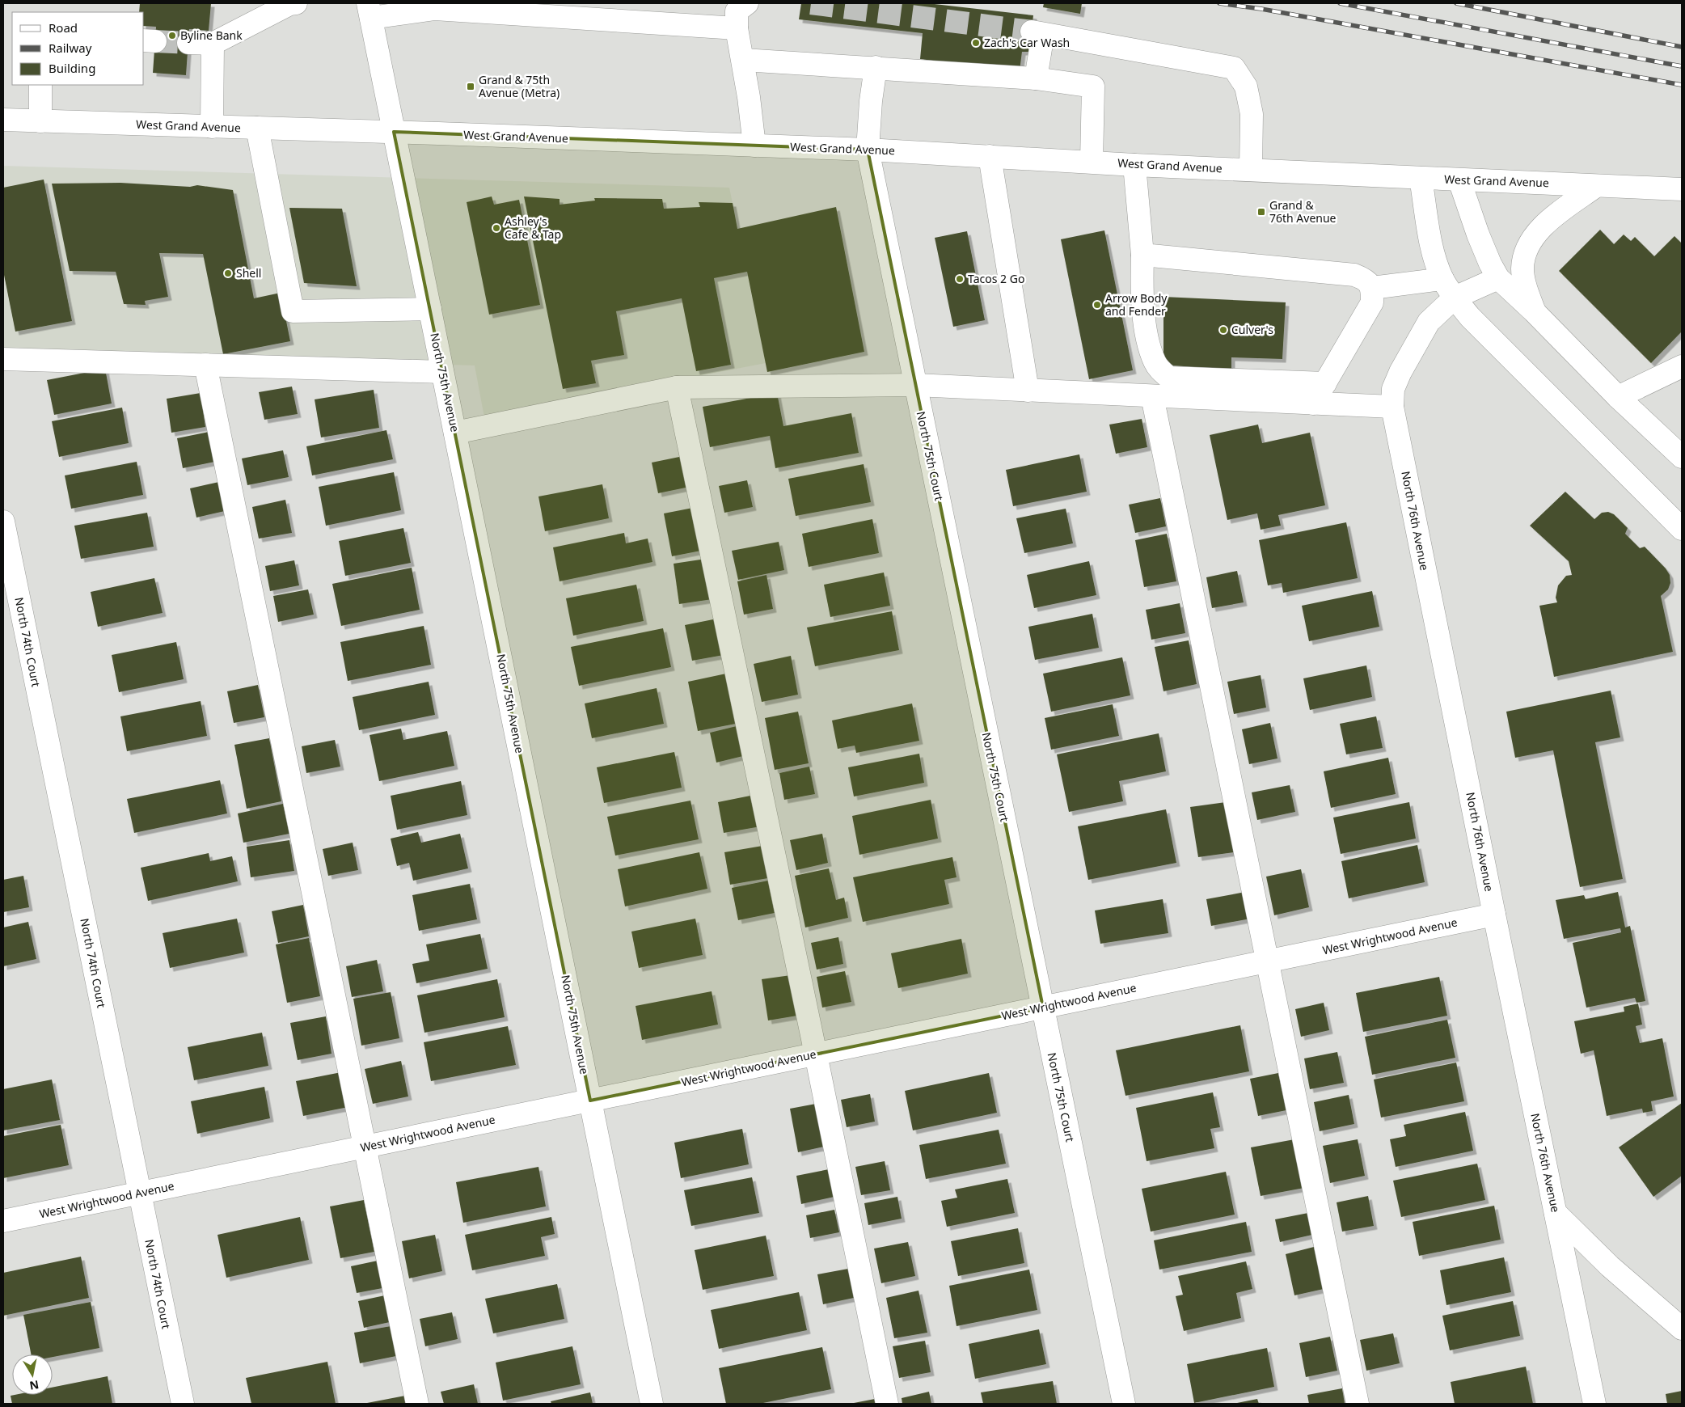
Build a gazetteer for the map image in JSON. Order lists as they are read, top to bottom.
{
  "streets": {
    "street": [
      "West Grand Avenue",
      "North 75th Avenue",
      "North 75th Court",
      "North 76th Avenue",
      "North 74th Court",
      "West Wrightwood Avenue"
    ]
  },
  "crossings": [
    ["West Grand Avenue", "North 75th Avenue"],
    ["West Grand Avenue", "North 75th Court"],
    ["North 75th Avenue", "West Wrightwood Avenue"],
    ["North 75th Court", "West Wrightwood Avenue"],
    ["North 76th Avenue", "West Wrightwood Avenue"],
    ["North 74th Court", "West Wrightwood Avenue"]
  ],
  "places": {
    "other": [
      "Byline Bank",
      "Zach's Car Wash",
      "Ashley's Cafe & Tap",
      "Shell",
      "Tacos 2 Go",
      "Arrow Body and Fender",
      "Culver's"
    ],
    "transit": ["Grand & 75th Avenue (Metra)", "Grand & 76th Avenue"]
  },
  "legend": ["Road", "Railway", "Building"],
  "north": "bottom"
}
